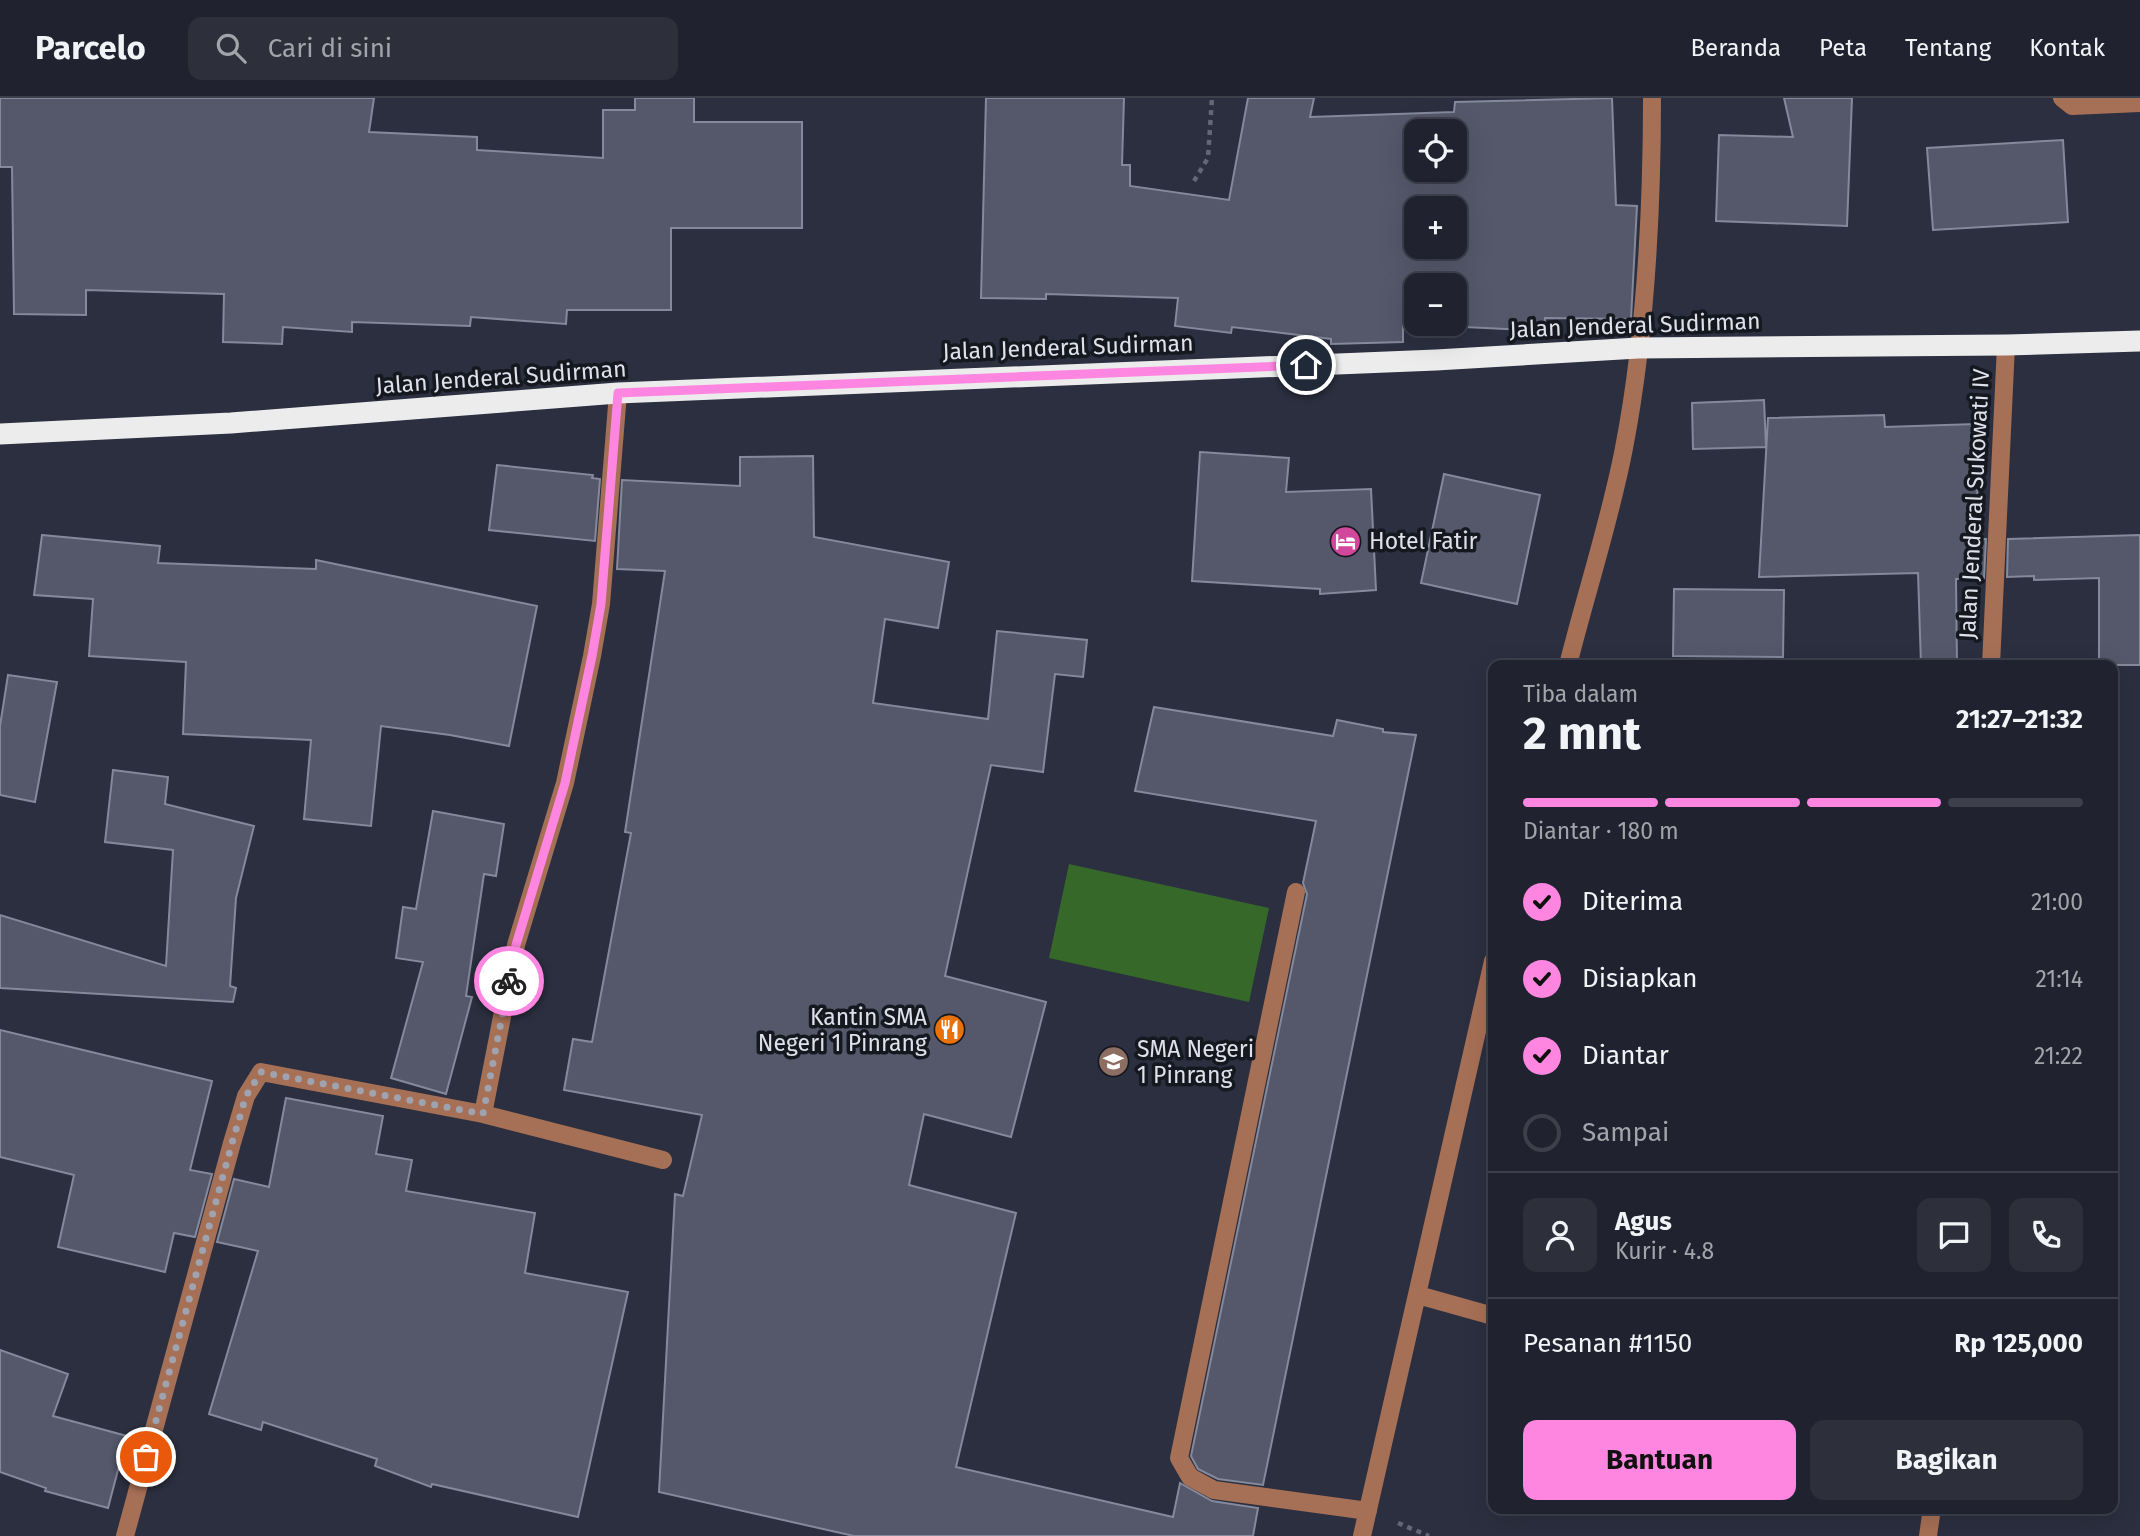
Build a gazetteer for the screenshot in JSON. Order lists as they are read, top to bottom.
{
  "streets": {
    "highway": ["Jalan Jenderal Sudirman"],
    "street": ["Jalan Jenderal Sukowati IV"]
  },
  "crossings": [
    ["Jalan Jenderal Sudirman", "Jalan Jenderal Sukowati IV"]
  ],
  "places": {
    "hotel": ["Hotel Fatir"],
    "restaurant": ["Kantin SMA Negeri 1 Pinrang"],
    "school or university": ["SMA Negeri 1 Pinrang"]
  },
  "page": {
    "header": "Parcelo",
    "search": "Cari di sini",
    "nav": [
      "Beranda",
      "Peta",
      "Tentang",
      "Kontak"
    ],
    "map_buttons": ["+", "−"],
    "heading": ["2 mnt", "Tiba dalam", "21:27–21:32"],
    "panel": [
      "Agus",
      "Kurir · 4.8",
      "Pesanan #1150",
      "Rp 125,000"
    ],
    "bar": "Diantar · 180 m",
    "list": [
      ["Diterima", "21:00"],
      ["Disiapkan", "21:14"],
      ["Diantar", "21:22"],
      "Sampai"
    ],
    "buttons": ["Bantuan", "Bagikan"]
  }
}
